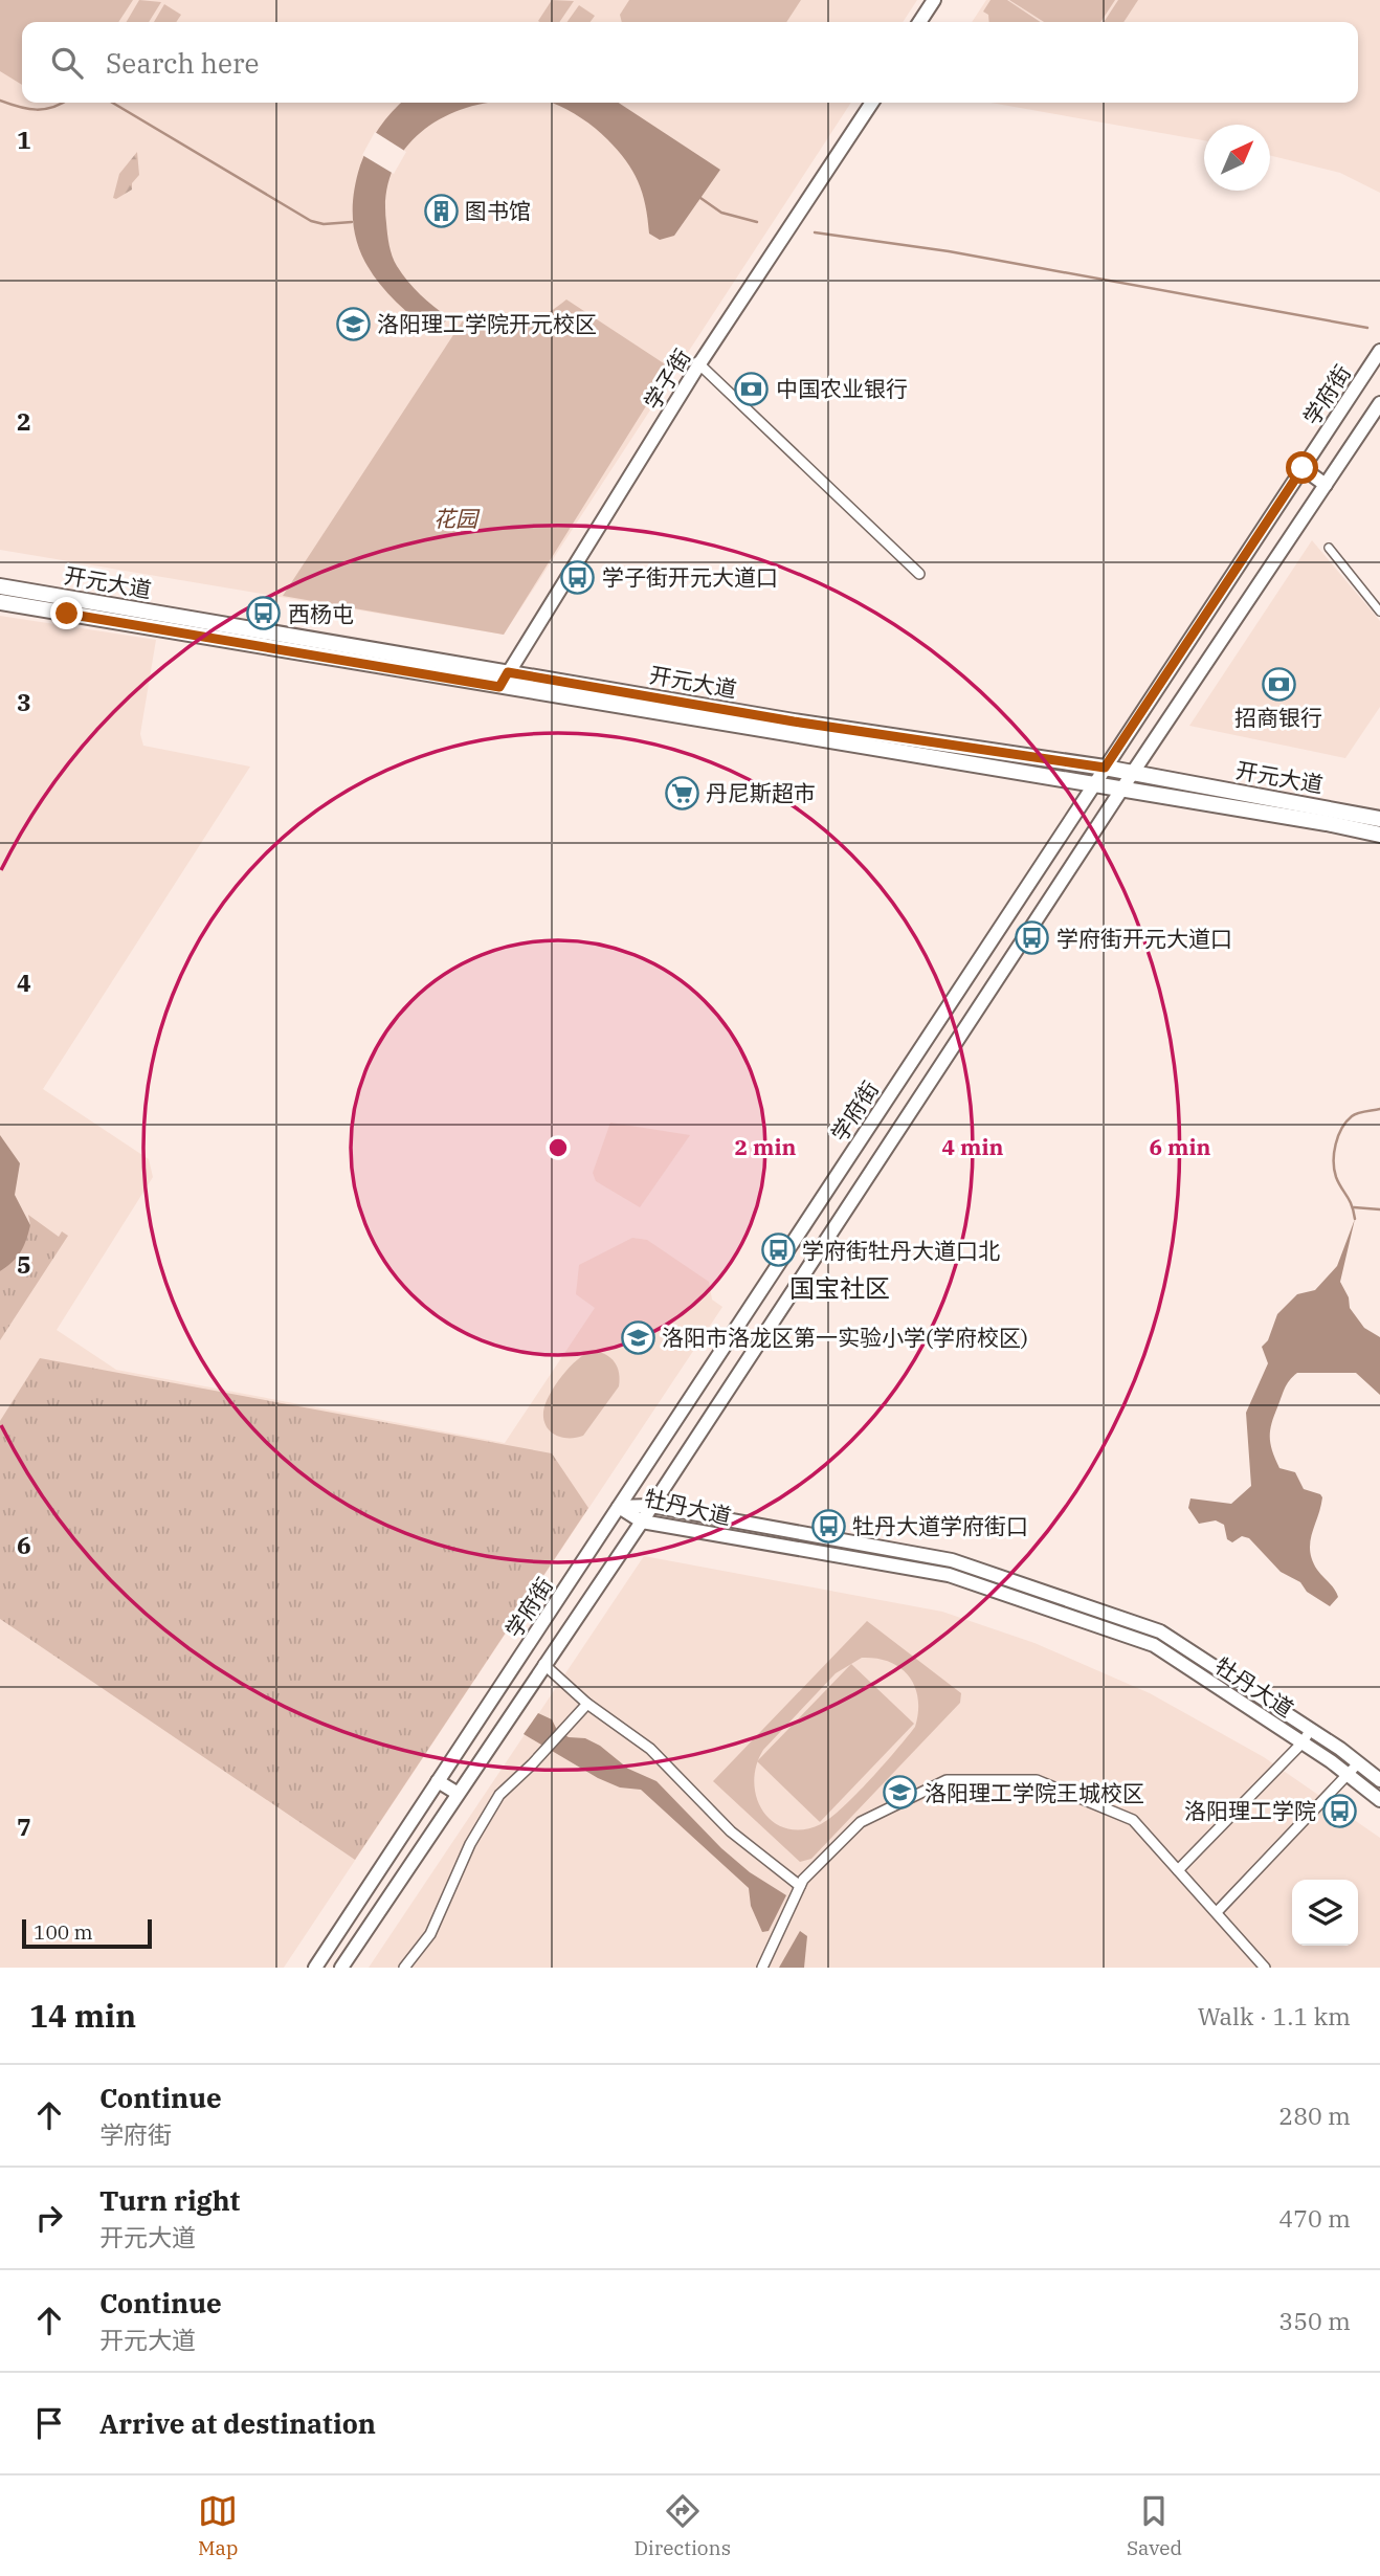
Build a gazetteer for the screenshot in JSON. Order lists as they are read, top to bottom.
{
  "streets": {
    "main road": [
      "学子街",
      "学府街",
      "开元大道",
      "牡丹大道"
    ]
  },
  "crossings": [
    ["学子街", "开元大道"],
    ["学府街", "开元大道"],
    ["学府街", "牡丹大道"]
  ],
  "districts": ["国宝社区"],
  "parks": ["花园"],
  "places": {
    "building": ["图书馆"],
    "school or university": ["洛阳理工学院开元校区", "洛阳市洛龙区第一实验小学(学府校区)", "洛阳理工学院王城校区"],
    "bank": ["中国农业银行", "招商银行"],
    "bus stop": [
      "学子街开元大道口",
      "西杨屯",
      "学府街开元大道口",
      "学府街牡丹大道口北",
      "牡丹大道学府街口",
      "洛阳理工学院"
    ],
    "supermarket": ["丹尼斯超市"]
  },
  "scale_bar": "100 m",
  "north": "top right",
  "page": {
    "search": "Search here",
    "scale": "100 m",
    "heading": ["14 min", "Walk · 1.1 km"],
    "list": [
      ["Continue", "学府街", "280 m"],
      ["Turn right", "开元大道", "470 m"],
      ["Continue", "开元大道", "350 m"],
      "Arrive at destination"
    ],
    "nav": ["Map", "Directions", "Saved"]
  },
  "grid": {
    "rows": [
      "1",
      "2",
      "3",
      "4",
      "5",
      "6",
      "7"
    ]
  },
  "rings": ["2 min", "4 min", "6 min"]
}
